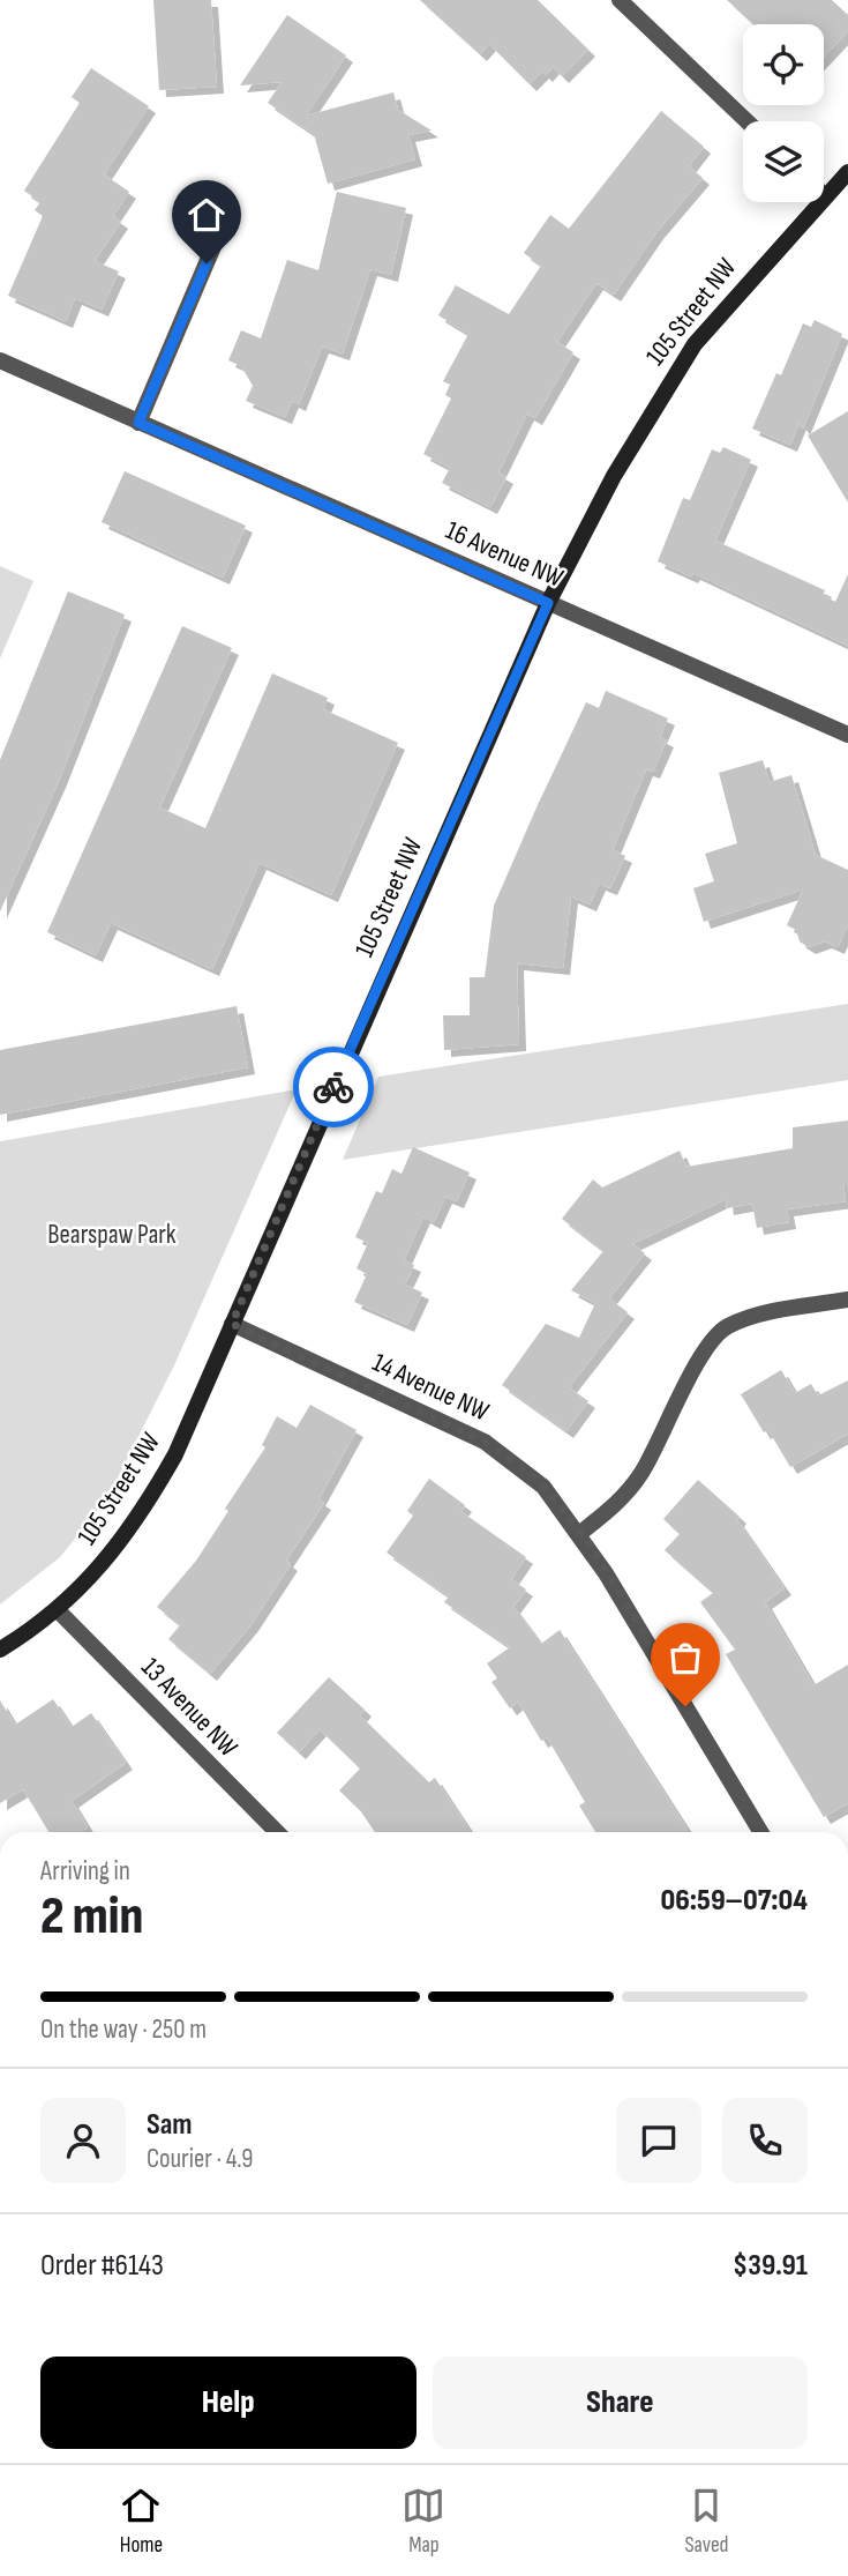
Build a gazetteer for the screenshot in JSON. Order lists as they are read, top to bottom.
{
  "streets": {
    "street": [
      "105 Street NW",
      "16 Avenue NW",
      "14 Avenue NW",
      "13 Avenue NW"
    ]
  },
  "crossings": [
    ["105 Street NW", "16 Avenue NW"],
    ["105 Street NW", "14 Avenue NW"],
    ["105 Street NW", "13 Avenue NW"]
  ],
  "parks": ["Bearspaw Park"],
  "page": {
    "heading": ["2 min", "Arriving in", "06:59–07:04"],
    "panel": [
      "Sam",
      "Courier · 4.9",
      "Order #6143",
      "$39.91"
    ],
    "bar": "On the way · 250 m",
    "buttons": ["Help", "Share"],
    "tabs": ["Home", "Map", "Saved"]
  }
}
